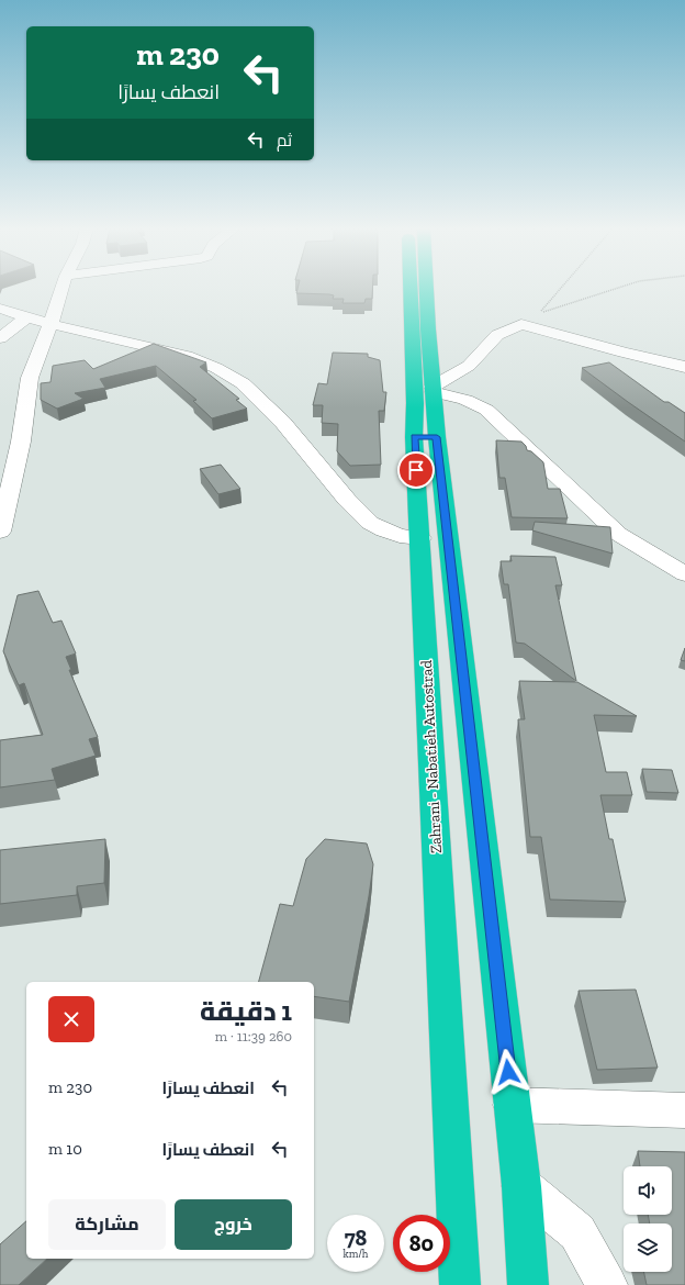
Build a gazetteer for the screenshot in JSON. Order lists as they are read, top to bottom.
{
  "streets": {
    "highway": ["Zahrani - Nabatieh Autostrad"]
  },
  "page": {
    "turn": ["230 m", "انعطف يسارًا"],
    "then": "ثم",
    "heading": ["1 دقيقة", "260 m · 11:39"],
    "list": [
      {
        "name": "انعطف يسارًا",
        "value": "230 m"
      },
      {
        "name": "انعطف يسارًا",
        "value": "10 m"
      }
    ],
    "buttons": ["خروج", "مشاركة"],
    "speed": "78 km/h",
    "limit": "80"
  }
}
